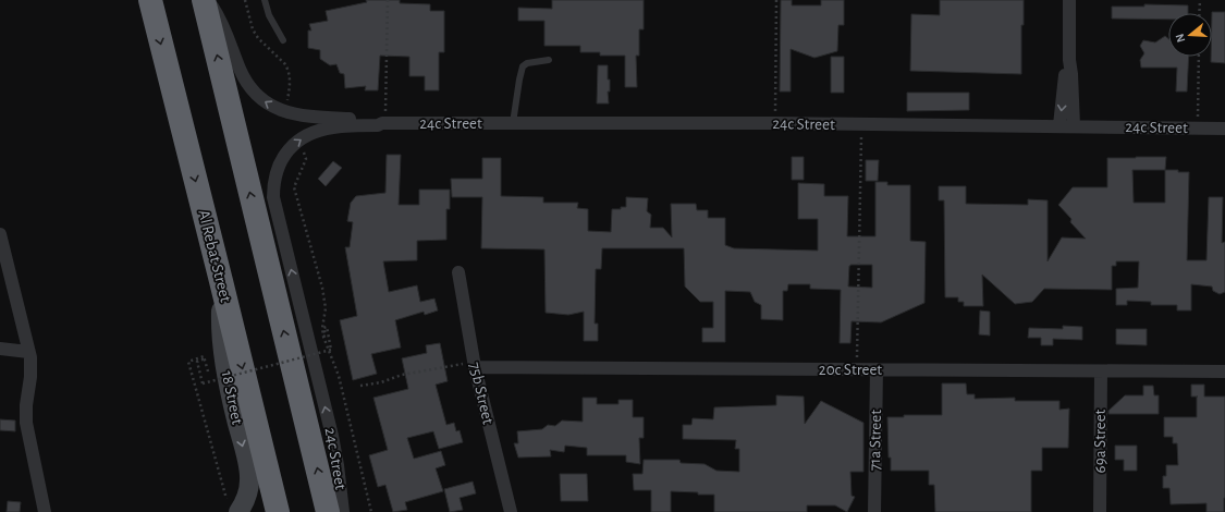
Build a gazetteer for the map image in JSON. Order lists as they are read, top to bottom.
{
  "streets": {
    "highway": ["Al Rebat Street"],
    "street": [
      "24c Street",
      "20c Street",
      "75b Street",
      "18 Street",
      "71a Street",
      "69a Street"
    ]
  },
  "crossings": [
    ["Al Rebat Street", "18 Street"],
    ["20c Street", "75b Street"],
    ["20c Street", "71a Street"],
    ["20c Street", "69a Street"]
  ],
  "one_way": ["18 Street"],
  "north": "left"
}
